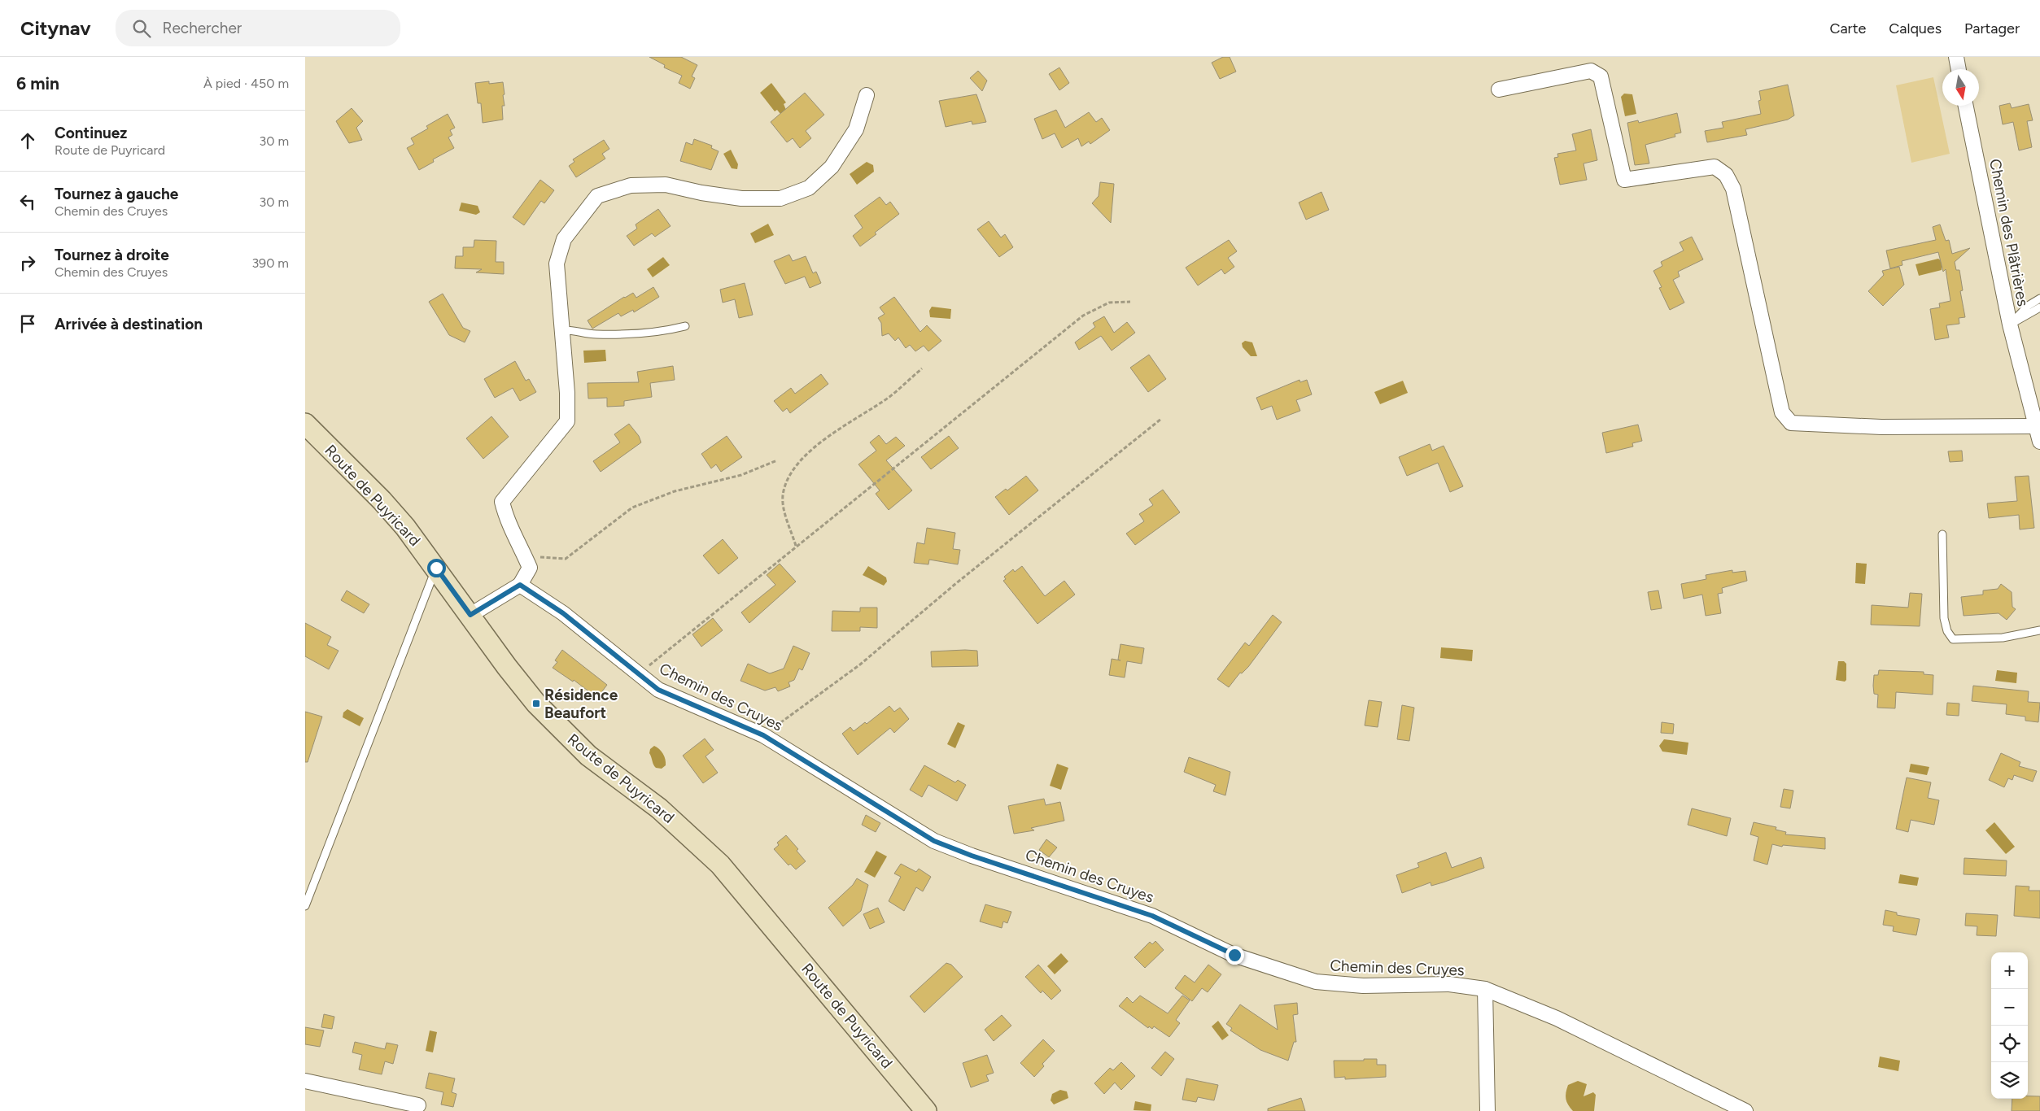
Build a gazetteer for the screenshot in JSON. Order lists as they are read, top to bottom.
{
  "streets": {
    "main road": ["Route de Puyricard"],
    "street": ["Chemin des Plâtrières", "Chemin des Cruyes"]
  },
  "places": {
    "transit": ["Résidence Beaufort"]
  },
  "north": "bottom",
  "page": {
    "header": "Citynav",
    "search": "Rechercher",
    "nav": ["Carte", "Calques", "Partager"],
    "heading": ["6 min", "À pied · 450 m"],
    "list": [
      ["Continuez", "Route de Puyricard", "30 m"],
      ["Tournez à gauche", "Chemin des Cruyes", "30 m"],
      ["Tournez à droite", "Chemin des Cruyes", "390 m"],
      "Arrivée à destination"
    ],
    "map_buttons": ["+", "−"]
  }
}
